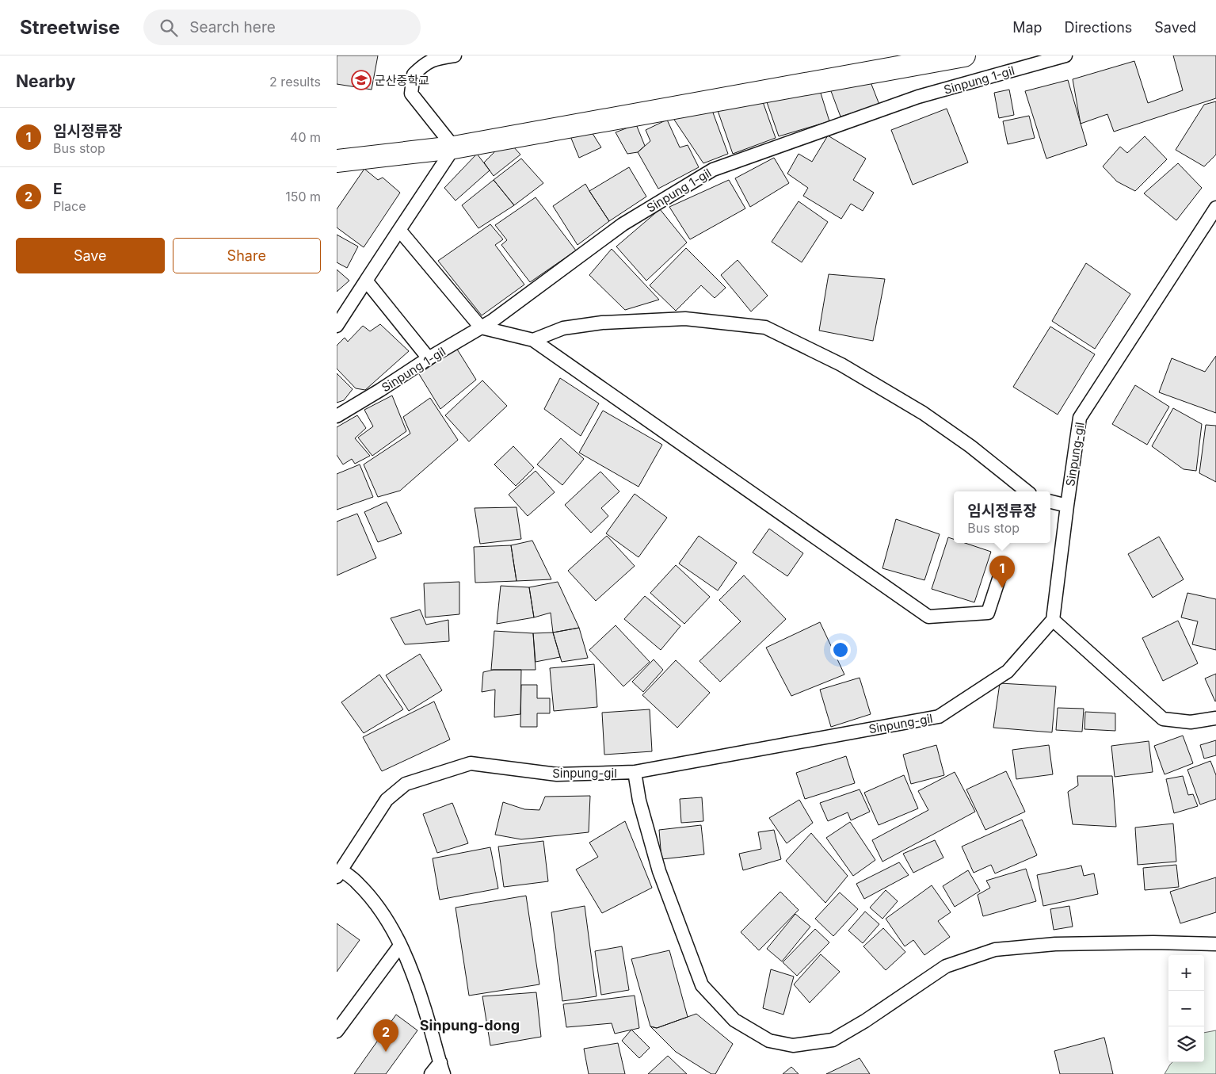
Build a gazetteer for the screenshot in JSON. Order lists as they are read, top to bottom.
{
  "streets": {
    "lane": ["Sinpung 1-gil", "Sinpung-gil"]
  },
  "districts": ["Sinpung-dong"],
  "places": {
    "school or university": ["군산중학교"]
  },
  "page": {
    "header": "Streetwise",
    "search": "Search here",
    "nav": ["Map", "Directions", "Saved"],
    "heading": ["Nearby", "2 results"],
    "list": [
      {
        "mark": "1",
        "name": "임시정류장",
        "note": "Bus stop",
        "value": "40 m"
      },
      {
        "mark": "2",
        "name": "E",
        "note": "Place",
        "value": "150 m"
      }
    ],
    "buttons": ["Save", "Share"],
    "popup": ["임시정류장", "Bus stop"],
    "pins": ["1", "2"],
    "map_buttons": ["+", "−"]
  }
}
